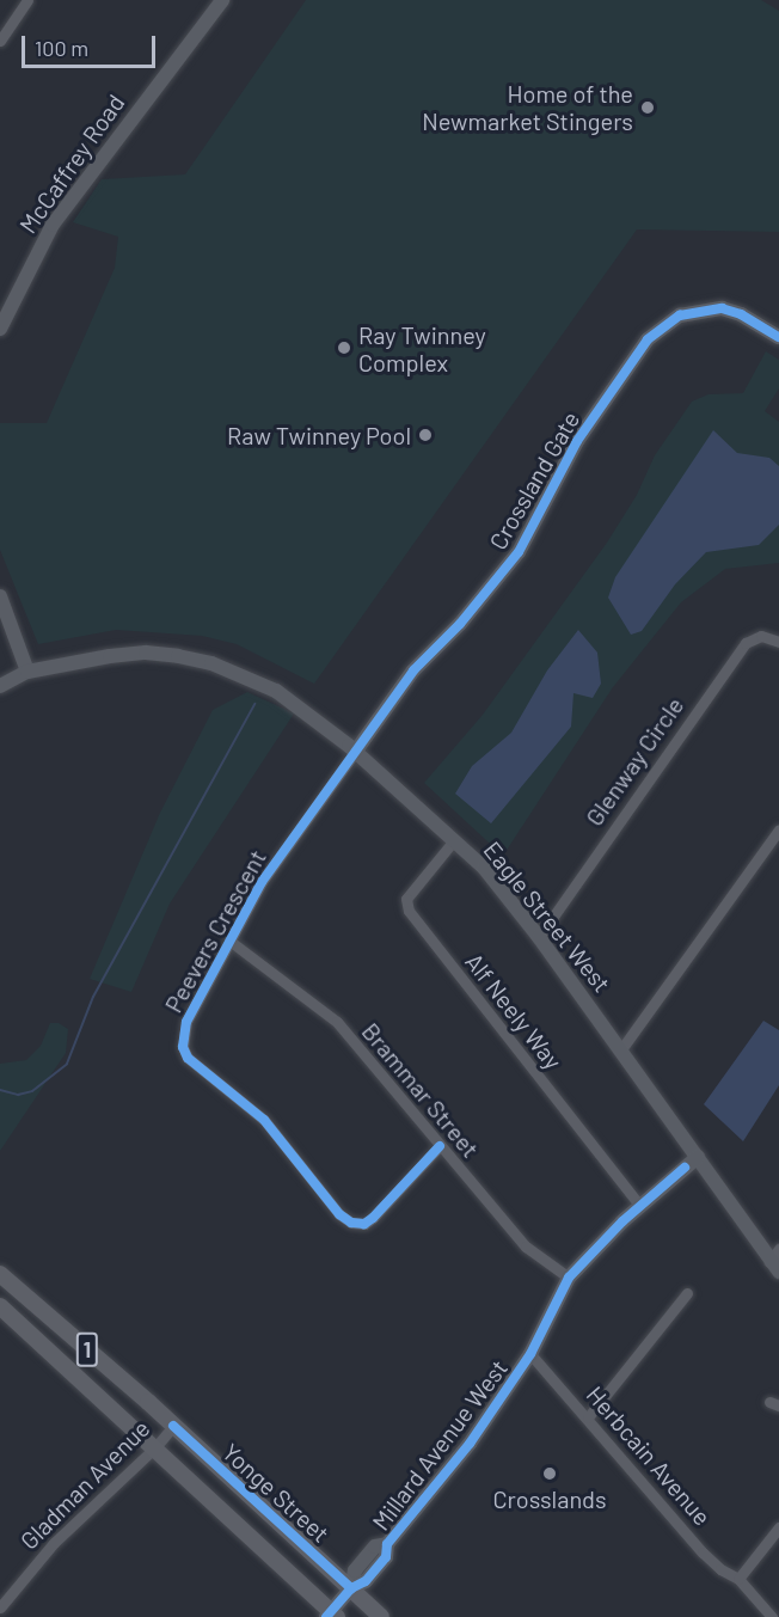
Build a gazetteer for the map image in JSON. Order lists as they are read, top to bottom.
{
  "streets": {
    "main road": [
      "McCaffrey Road",
      "Crossland Gate",
      "Eagle Street West",
      "1",
      "Millard Avenue West",
      "Yonge Street"
    ],
    "street": [
      "Glenway Circle",
      "Peevers Crescent",
      "Alf Neely Way",
      "Brammar Street",
      "Herbcain Avenue",
      "Gladman Avenue"
    ]
  },
  "crossings": [
    ["Crossland Gate", "Eagle Street West"],
    ["Crossland Gate", "Peevers Crescent"],
    ["Glenway Circle", "Eagle Street West"],
    ["Eagle Street West", "Peevers Crescent"],
    ["Eagle Street West", "Alf Neely Way"],
    ["Eagle Street West", "Millard Avenue West"],
    ["Peevers Crescent", "Brammar Street"],
    ["Alf Neely Way", "Millard Avenue West"],
    ["Brammar Street", "Millard Avenue West"],
    ["Millard Avenue West", "Herbcain Avenue"],
    ["Millard Avenue West", "Yonge Street"],
    ["Gladman Avenue", "Yonge Street"]
  ],
  "places": [
    "Home of the Newmarket Stingers",
    "Ray Twinney Complex",
    "Raw Twinney Pool",
    "Crosslands"
  ],
  "scale_bar": "100 m"
}
